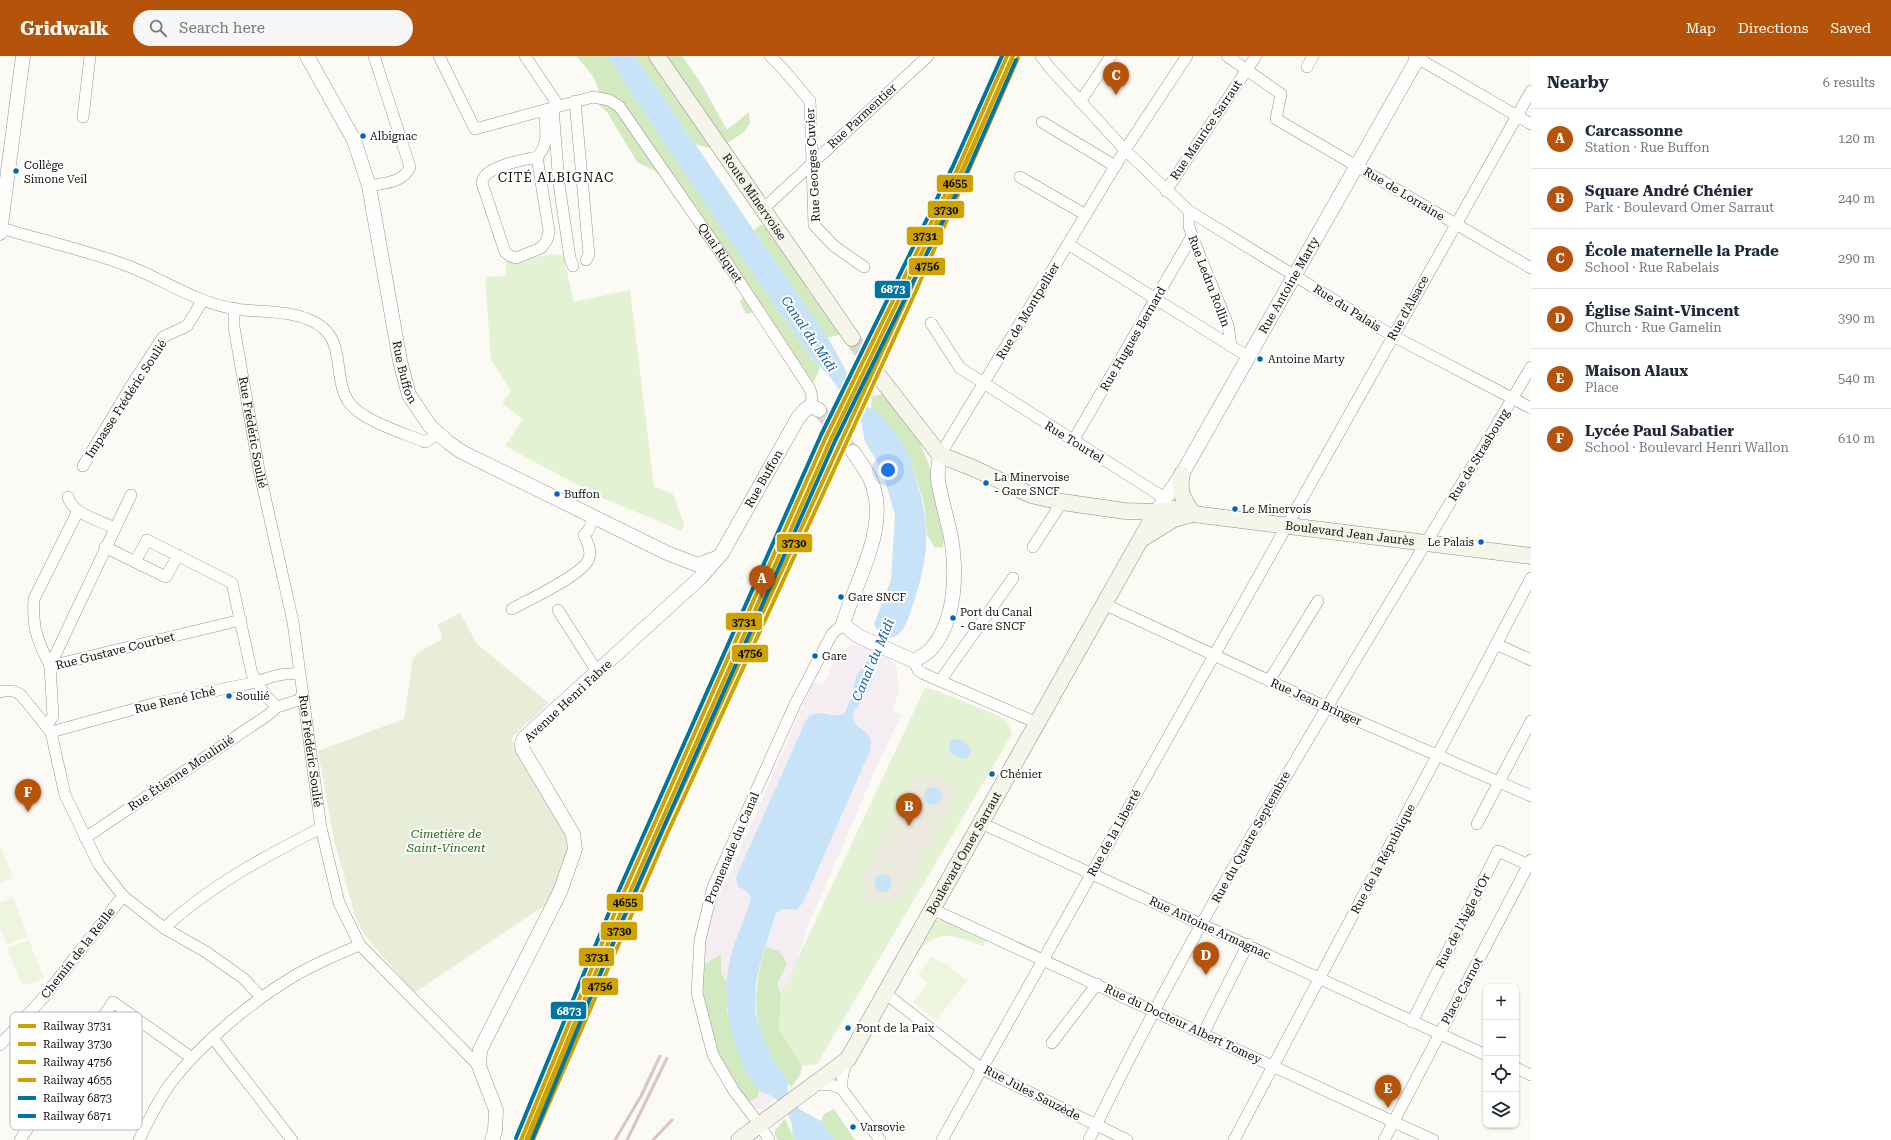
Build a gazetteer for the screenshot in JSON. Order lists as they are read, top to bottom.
{
  "streets": {
    "main road": ["Route Minervoise", "Boulevard Jean Jaurès", "Boulevard Omer Sarraut"],
    "street": [
      "Rue Parmentier",
      "Rue Maurice Sarraut",
      "Rue Georges Cuvier",
      "Rue de Lorraine",
      "Quai Riquet",
      "Rue Ledru Rollin",
      "Rue Antoine Marty",
      "Rue du Palais",
      "Rue d'Alsace",
      "Rue de Montpellier",
      "Rue Hugues Bernard",
      "Rue Buffon",
      "Impasse Frédéric Soulié",
      "Rue Frédéric Soulié",
      "Rue Tourtel",
      "Rue de Strasbourg",
      "Rue Gustave Courbet",
      "Rue René Iché",
      "Avenue Henri Fabre",
      "Rue Jean Bringer",
      "Rue Étienne Moulinié",
      "Rue de la Liberté",
      "Rue du Quatre Septembre",
      "Promenade du Canal",
      "Rue de la République",
      "Rue de l'Aigle d'Or",
      "Rue Antoine Armagnac",
      "Chemin de la Reille",
      "Place Carnot",
      "Rue du Docteur Albert Tomey",
      "Rue Jules Sauzède"
    ]
  },
  "crossings": [
    ["Rue Parmentier", "Rue Georges Cuvier"],
    ["Rue Parmentier", "Route Minervoise"],
    ["Rue Maurice Sarraut", "Rue de Lorraine"],
    ["Rue de Lorraine", "Rue Antoine Marty"],
    ["Rue de Lorraine", "Rue d'Alsace"],
    ["Quai Riquet", "Rue Buffon"],
    ["Rue Ledru Rollin", "Rue du Palais"],
    ["Rue Ledru Rollin", "Rue Hugues Bernard"],
    ["Rue Antoine Marty", "Rue du Palais"],
    ["Rue Antoine Marty", "Rue Tourtel"],
    ["Rue Antoine Marty", "Boulevard Jean Jaurès"],
    ["Rue Antoine Marty", "Boulevard Omer Sarraut"],
    ["Rue du Palais", "Rue d'Alsace"],
    ["Rue du Palais", "Rue de Strasbourg"],
    ["Rue d'Alsace", "Boulevard Jean Jaurès"],
    ["Rue d'Alsace", "Rue de la Liberté"],
    ["Rue de Montpellier", "Rue Tourtel"],
    ["Rue Hugues Bernard", "Rue Tourtel"],
    ["Rue Buffon", "Avenue Henri Fabre"],
    ["Rue Frédéric Soulié", "Rue René Iché"],
    ["Rue Frédéric Soulié", "Avenue Henri Fabre"],
    ["Rue Tourtel", "Boulevard Jean Jaurès"],
    ["Rue Tourtel", "Boulevard Omer Sarraut"],
    ["Rue de Strasbourg", "Boulevard Jean Jaurès"],
    ["Rue de Strasbourg", "Rue du Quatre Septembre"],
    ["Boulevard Jean Jaurès", "Rue de la Liberté"],
    ["Boulevard Jean Jaurès", "Rue du Quatre Septembre"],
    ["Boulevard Jean Jaurès", "Boulevard Omer Sarraut"],
    ["Rue Gustave Courbet", "Rue René Iché"],
    ["Rue Jean Bringer", "Rue de la Liberté"],
    ["Rue Jean Bringer", "Rue du Quatre Septembre"],
    ["Rue Jean Bringer", "Boulevard Omer Sarraut"],
    ["Rue Jean Bringer", "Rue de la République"],
    ["Rue de la Liberté", "Rue Antoine Armagnac"],
    ["Rue de la Liberté", "Rue du Docteur Albert Tomey"],
    ["Rue de la Liberté", "Rue Jules Sauzède"],
    ["Rue du Quatre Septembre", "Rue Antoine Armagnac"],
    ["Rue du Quatre Septembre", "Rue du Docteur Albert Tomey"],
    ["Rue du Quatre Septembre", "Rue Jules Sauzède"],
    ["Promenade du Canal", "Boulevard Omer Sarraut"],
    ["Boulevard Omer Sarraut", "Rue Antoine Armagnac"],
    ["Boulevard Omer Sarraut", "Rue du Docteur Albert Tomey"],
    ["Boulevard Omer Sarraut", "Rue Jules Sauzède"],
    ["Rue de la République", "Rue Antoine Armagnac"],
    ["Rue de la République", "Rue du Docteur Albert Tomey"],
    ["Rue de l'Aigle d'Or", "Rue Antoine Armagnac"],
    ["Rue de l'Aigle d'Or", "Place Carnot"],
    ["Rue Antoine Armagnac", "Place Carnot"]
  ],
  "districts": ["CITÉ ALBIGNAC"],
  "water": ["Canal du Midi"],
  "parks": ["Cimetière de Saint-Vincent"],
  "places": [
    "Albignac",
    "Collège Simone Veil",
    "Antoine Marty",
    "La Minervoise - Gare SNCF",
    "Buffon",
    "Le Minervois",
    "Le Palais",
    "Gare SNCF",
    "Port du Canal - Gare SNCF",
    "Gare",
    "Soulié",
    "Chénier",
    "Pont de la Paix",
    "Varsovie"
  ],
  "lines": [
    "rail line 3731",
    "rail line 3730",
    "rail line 6873",
    "rail line 4756",
    "rail line 4655",
    "rail line 6871"
  ],
  "legend": [
    "Railway 3731",
    "Railway 3730",
    "Railway 4756",
    "Railway 4655",
    "Railway 6873",
    "Railway 6871"
  ],
  "page": {
    "header": "Gridwalk",
    "search": "Search here",
    "nav": ["Map", "Directions", "Saved"],
    "heading": ["Nearby", "6 results"],
    "pins": [
      "C",
      "A",
      "F",
      "B",
      "D",
      "E"
    ],
    "list": [
      {
        "mark": "A",
        "name": "Carcassonne",
        "note": "Station · Rue Buffon",
        "value": "120 m"
      },
      {
        "mark": "B",
        "name": "Square André Chénier",
        "note": "Park · Boulevard Omer Sarraut",
        "value": "240 m"
      },
      {
        "mark": "C",
        "name": "École maternelle la Prade",
        "note": "School · Rue Rabelais",
        "value": "290 m"
      },
      {
        "mark": "D",
        "name": "Église Saint-Vincent",
        "note": "Church · Rue Gamelin",
        "value": "390 m"
      },
      {
        "mark": "E",
        "name": "Maison Alaux",
        "note": "Place",
        "value": "540 m"
      },
      {
        "mark": "F",
        "name": "Lycée Paul Sabatier",
        "note": "School · Boulevard Henri Wallon",
        "value": "610 m"
      }
    ],
    "map_buttons": ["+", "−"]
  }
}
